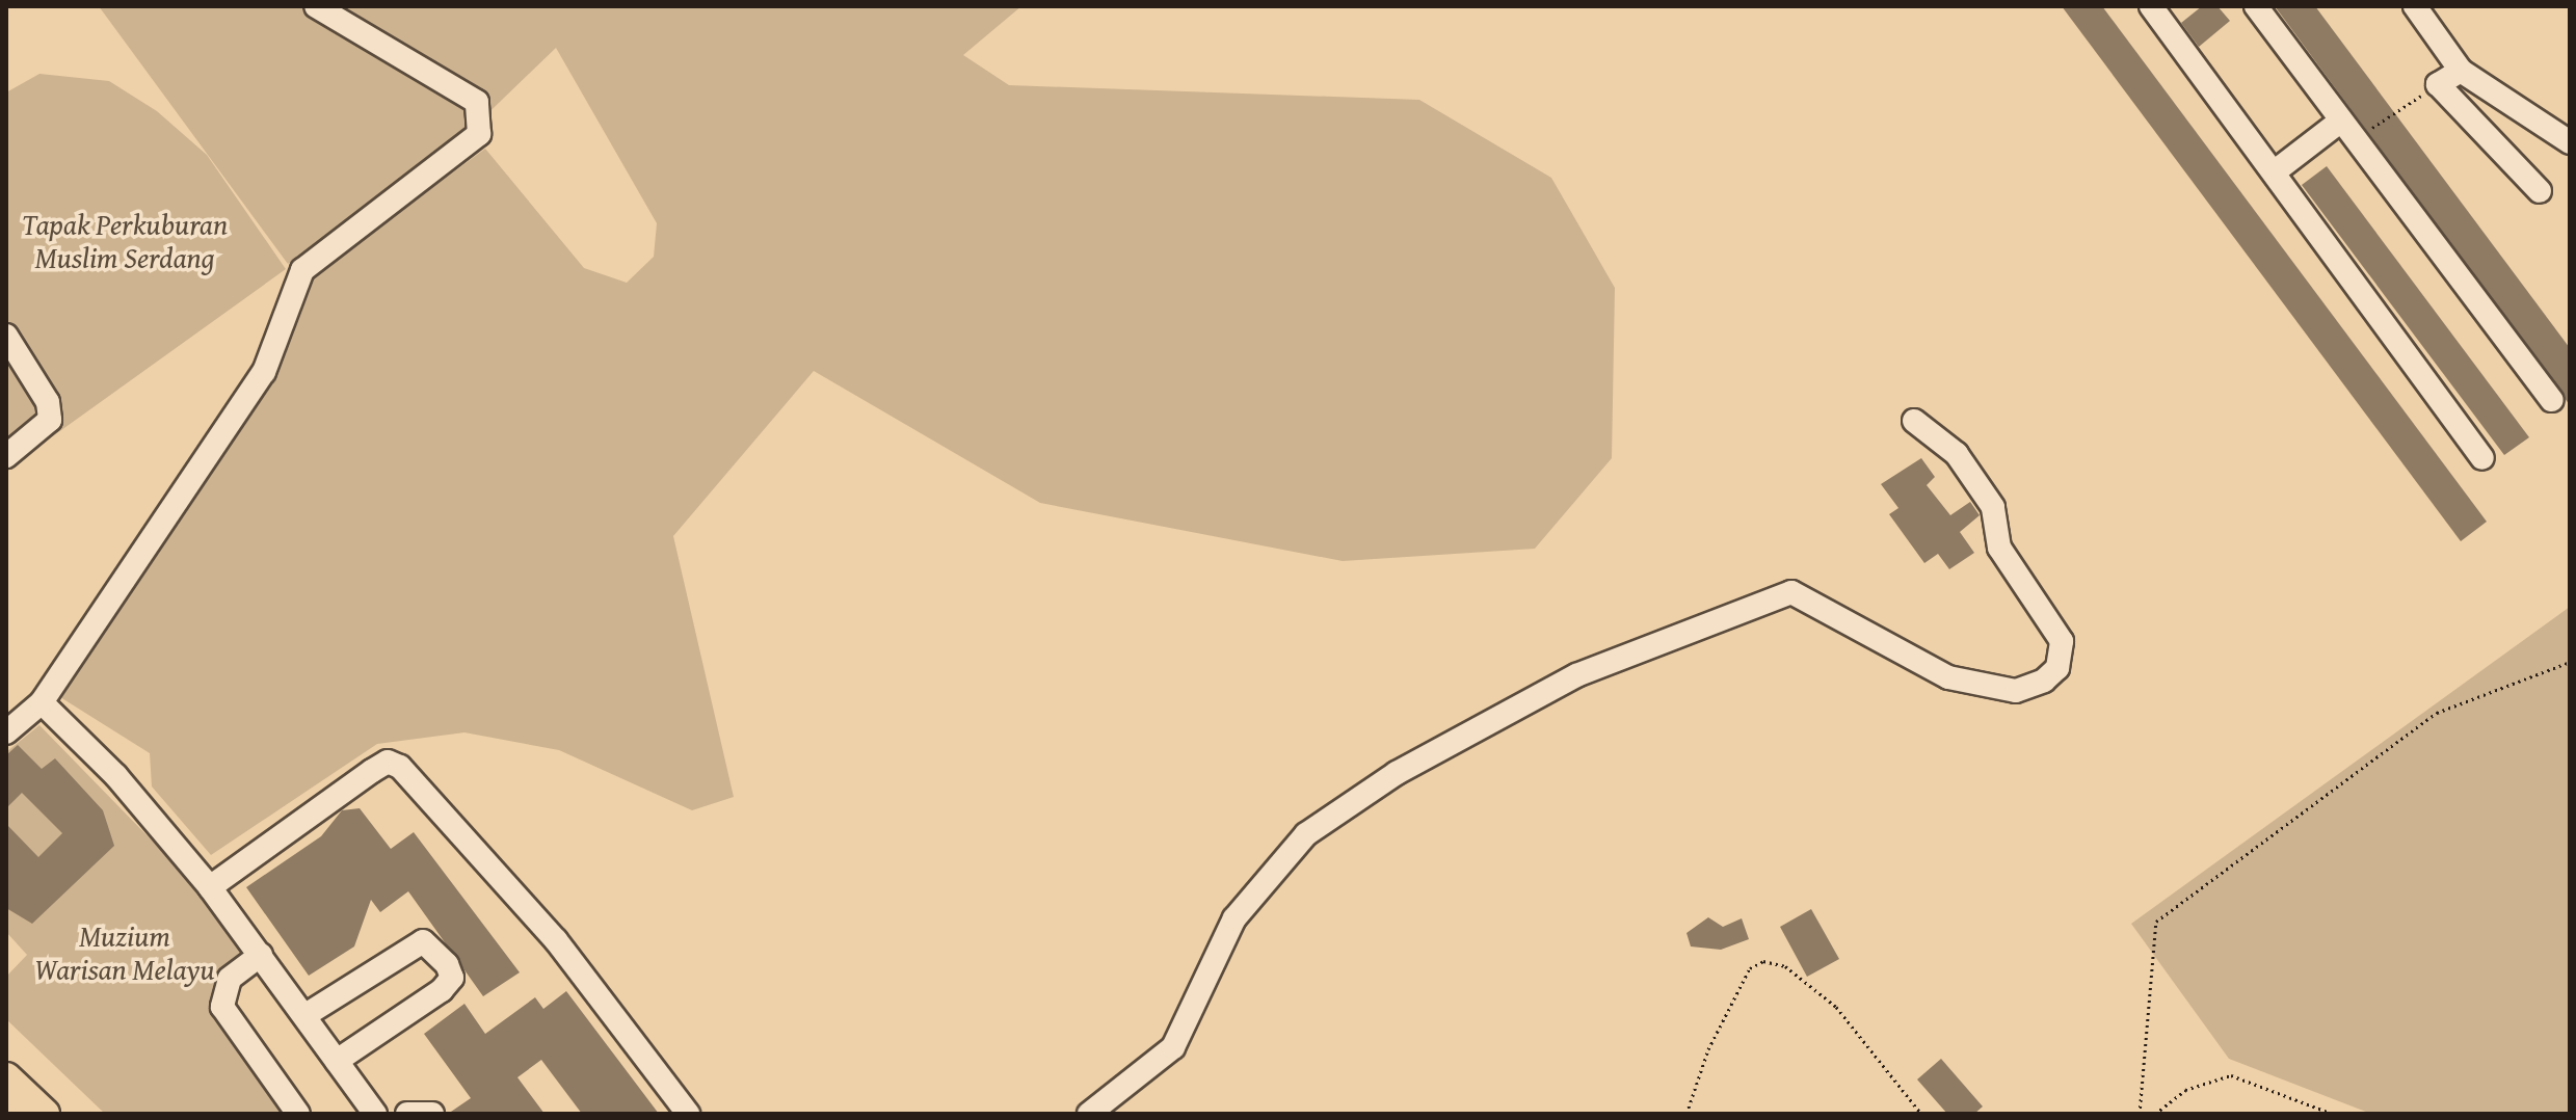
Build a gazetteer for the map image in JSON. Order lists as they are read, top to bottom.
{
  "parks": ["Tapak Perkuburan Muslim Serdang", "Muzium Warisan Melayu"]
}
